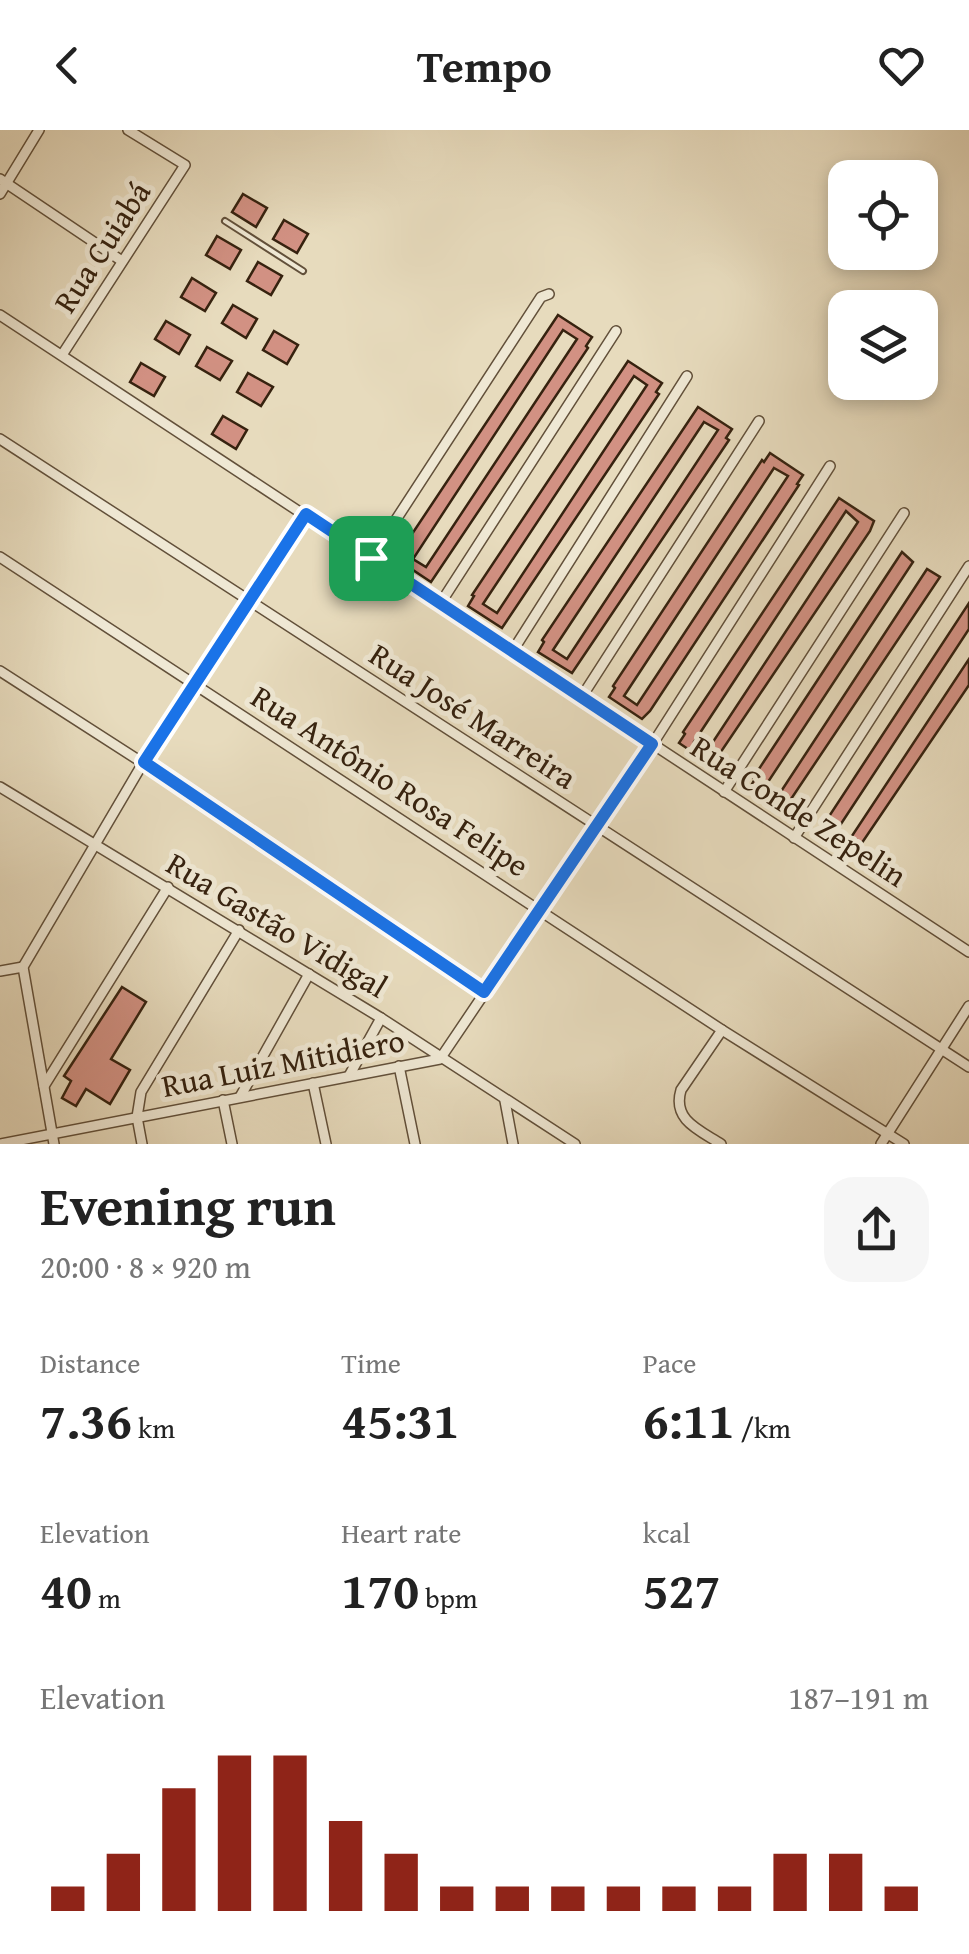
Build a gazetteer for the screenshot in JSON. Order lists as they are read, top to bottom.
{
  "streets": {
    "street": [
      "Rua Cuiabá",
      "Rua José Marreira",
      "Rua Antônio Rosa Felipe",
      "Rua Conde Zepelin",
      "Rua Gastão Vidigal",
      "Rua Luiz Mitidiero"
    ]
  },
  "crossings": [
    ["Rua Cuiabá", "Rua Conde Zepelin"],
    ["Rua José Marreira", "Rua Luiz Mitidiero"],
    ["Rua Antônio Rosa Felipe", "Rua Luiz Mitidiero"],
    ["Rua Conde Zepelin", "Rua Luiz Mitidiero"],
    ["Rua Gastão Vidigal", "Rua Luiz Mitidiero"]
  ],
  "page": {
    "header": "Tempo",
    "heading": ["Evening run", "20:00 · 8 × 920 m"],
    "stats": [
      ["Distance", "7.36 km"],
      ["Time", "45:31"],
      ["Pace", "6:11 /km"],
      ["Elevation", "40 m"],
      ["Heart rate", "170 bpm"],
      ["kcal", "527"]
    ],
    "chart": ["Elevation", "187–191 m"]
  }
}
